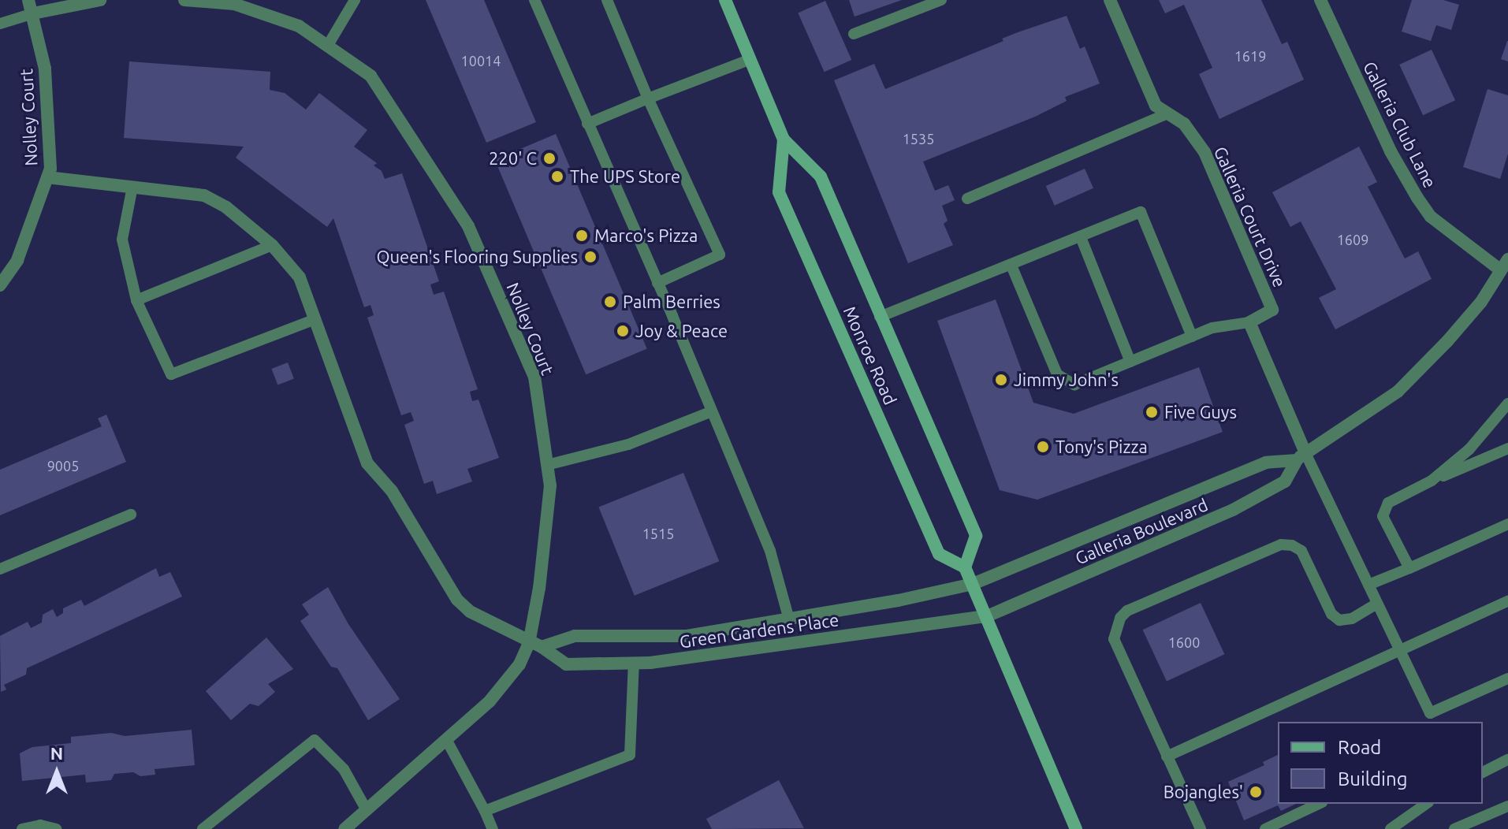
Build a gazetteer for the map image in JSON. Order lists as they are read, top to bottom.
{
  "streets": {
    "main road": ["Monroe Road"],
    "street": [
      "Nolley Court",
      "Galleria Club Lane",
      "Galleria Court Drive",
      "Galleria Boulevard",
      "Green Gardens Place"
    ]
  },
  "crossings": [
    ["Nolley Court", "Green Gardens Place"],
    ["Galleria Club Lane", "Galleria Boulevard"],
    ["Galleria Boulevard", "Green Gardens Place"]
  ],
  "places": [
    "220' C",
    "The UPS Store",
    "Marco's Pizza",
    "Queen's Flooring Supplies",
    "Palm Berries",
    "Joy & Peace",
    "Jimmy John's",
    "Five Guys",
    "Tony's Pizza",
    "Bojangles'"
  ],
  "house_numbers": [
    "1619",
    "10014",
    "1535",
    "1609",
    "9005",
    "1515",
    "1600"
  ],
  "legend": ["Road", "Building"],
  "north": "top"
}
